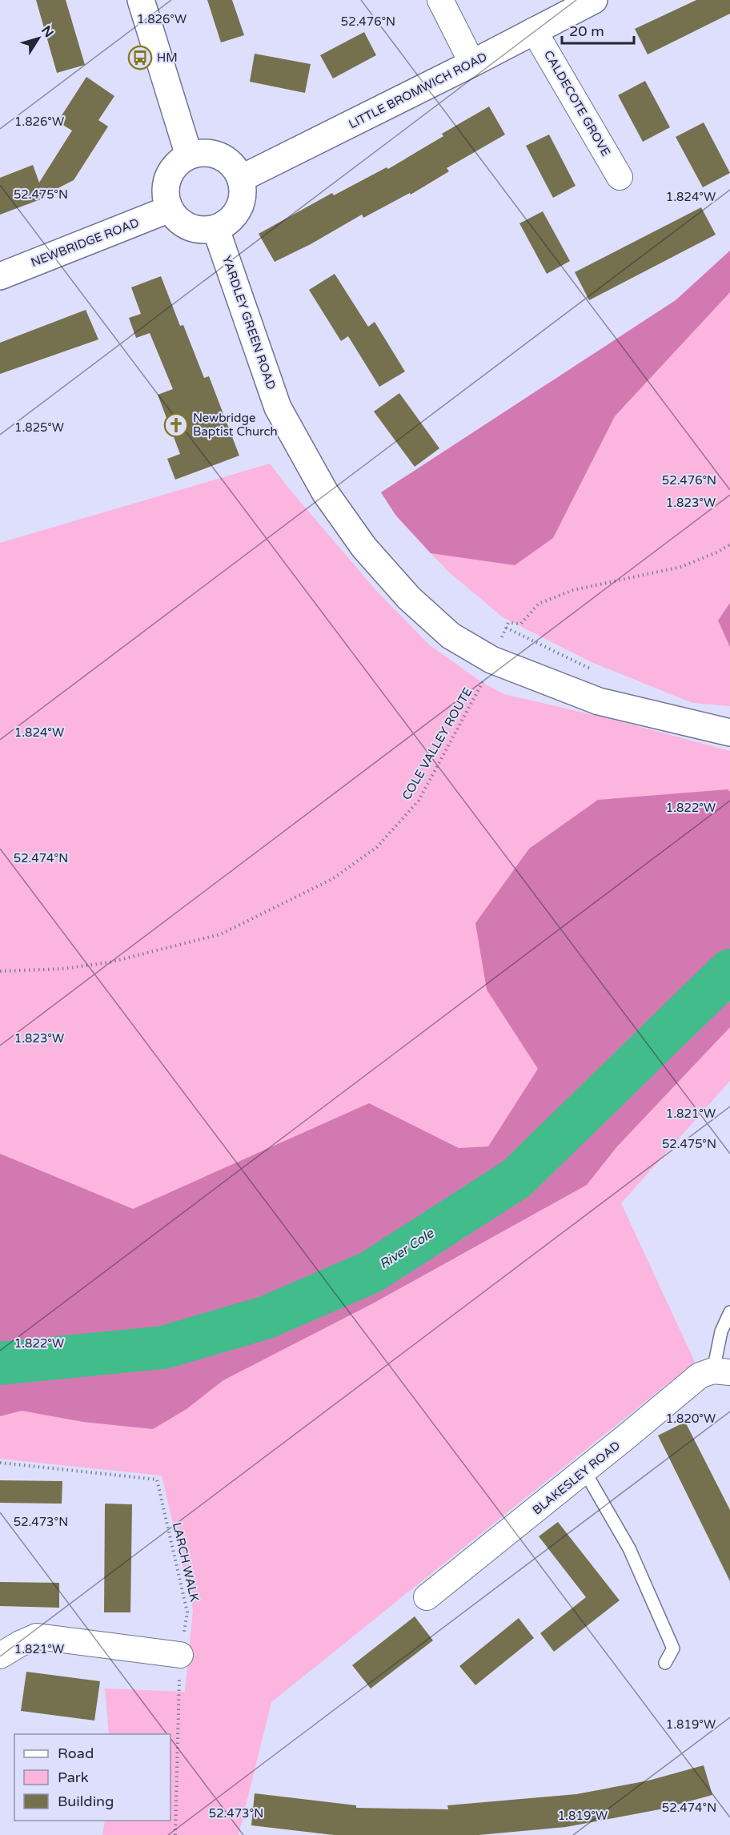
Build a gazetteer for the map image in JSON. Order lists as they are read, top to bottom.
{
  "streets": {
    "street": [
      "LITTLE BROMWICH ROAD",
      "CALDECOTE GROVE",
      "NEWBRIDGE ROAD",
      "YARDLEY GREEN ROAD",
      "BLAKESLEY ROAD"
    ],
    "path": ["COLE VALLEY ROUTE", "LARCH WALK"]
  },
  "crossings": [
    ["LITTLE BROMWICH ROAD", "CALDECOTE GROVE"],
    ["LITTLE BROMWICH ROAD", "NEWBRIDGE ROAD"],
    ["LITTLE BROMWICH ROAD", "YARDLEY GREEN ROAD"],
    ["NEWBRIDGE ROAD", "YARDLEY GREEN ROAD"],
    ["YARDLEY GREEN ROAD", "COLE VALLEY ROUTE"]
  ],
  "water": ["River Cole"],
  "places": {
    "bus stop": ["HM"],
    "church": ["Newbridge Baptist Church"]
  },
  "legend": ["Road", "Park", "Building"],
  "scale_bar": "20 m",
  "north": "top right",
  "coordinates": [
    "1.826°W",
    "52.476°N",
    "52.475°N",
    "1.824°W",
    "1.825°W",
    "1.823°W",
    "1.822°W",
    "52.474°N",
    "1.821°W",
    "1.820°W",
    "52.473°N",
    "1.819°W"
  ]
}
